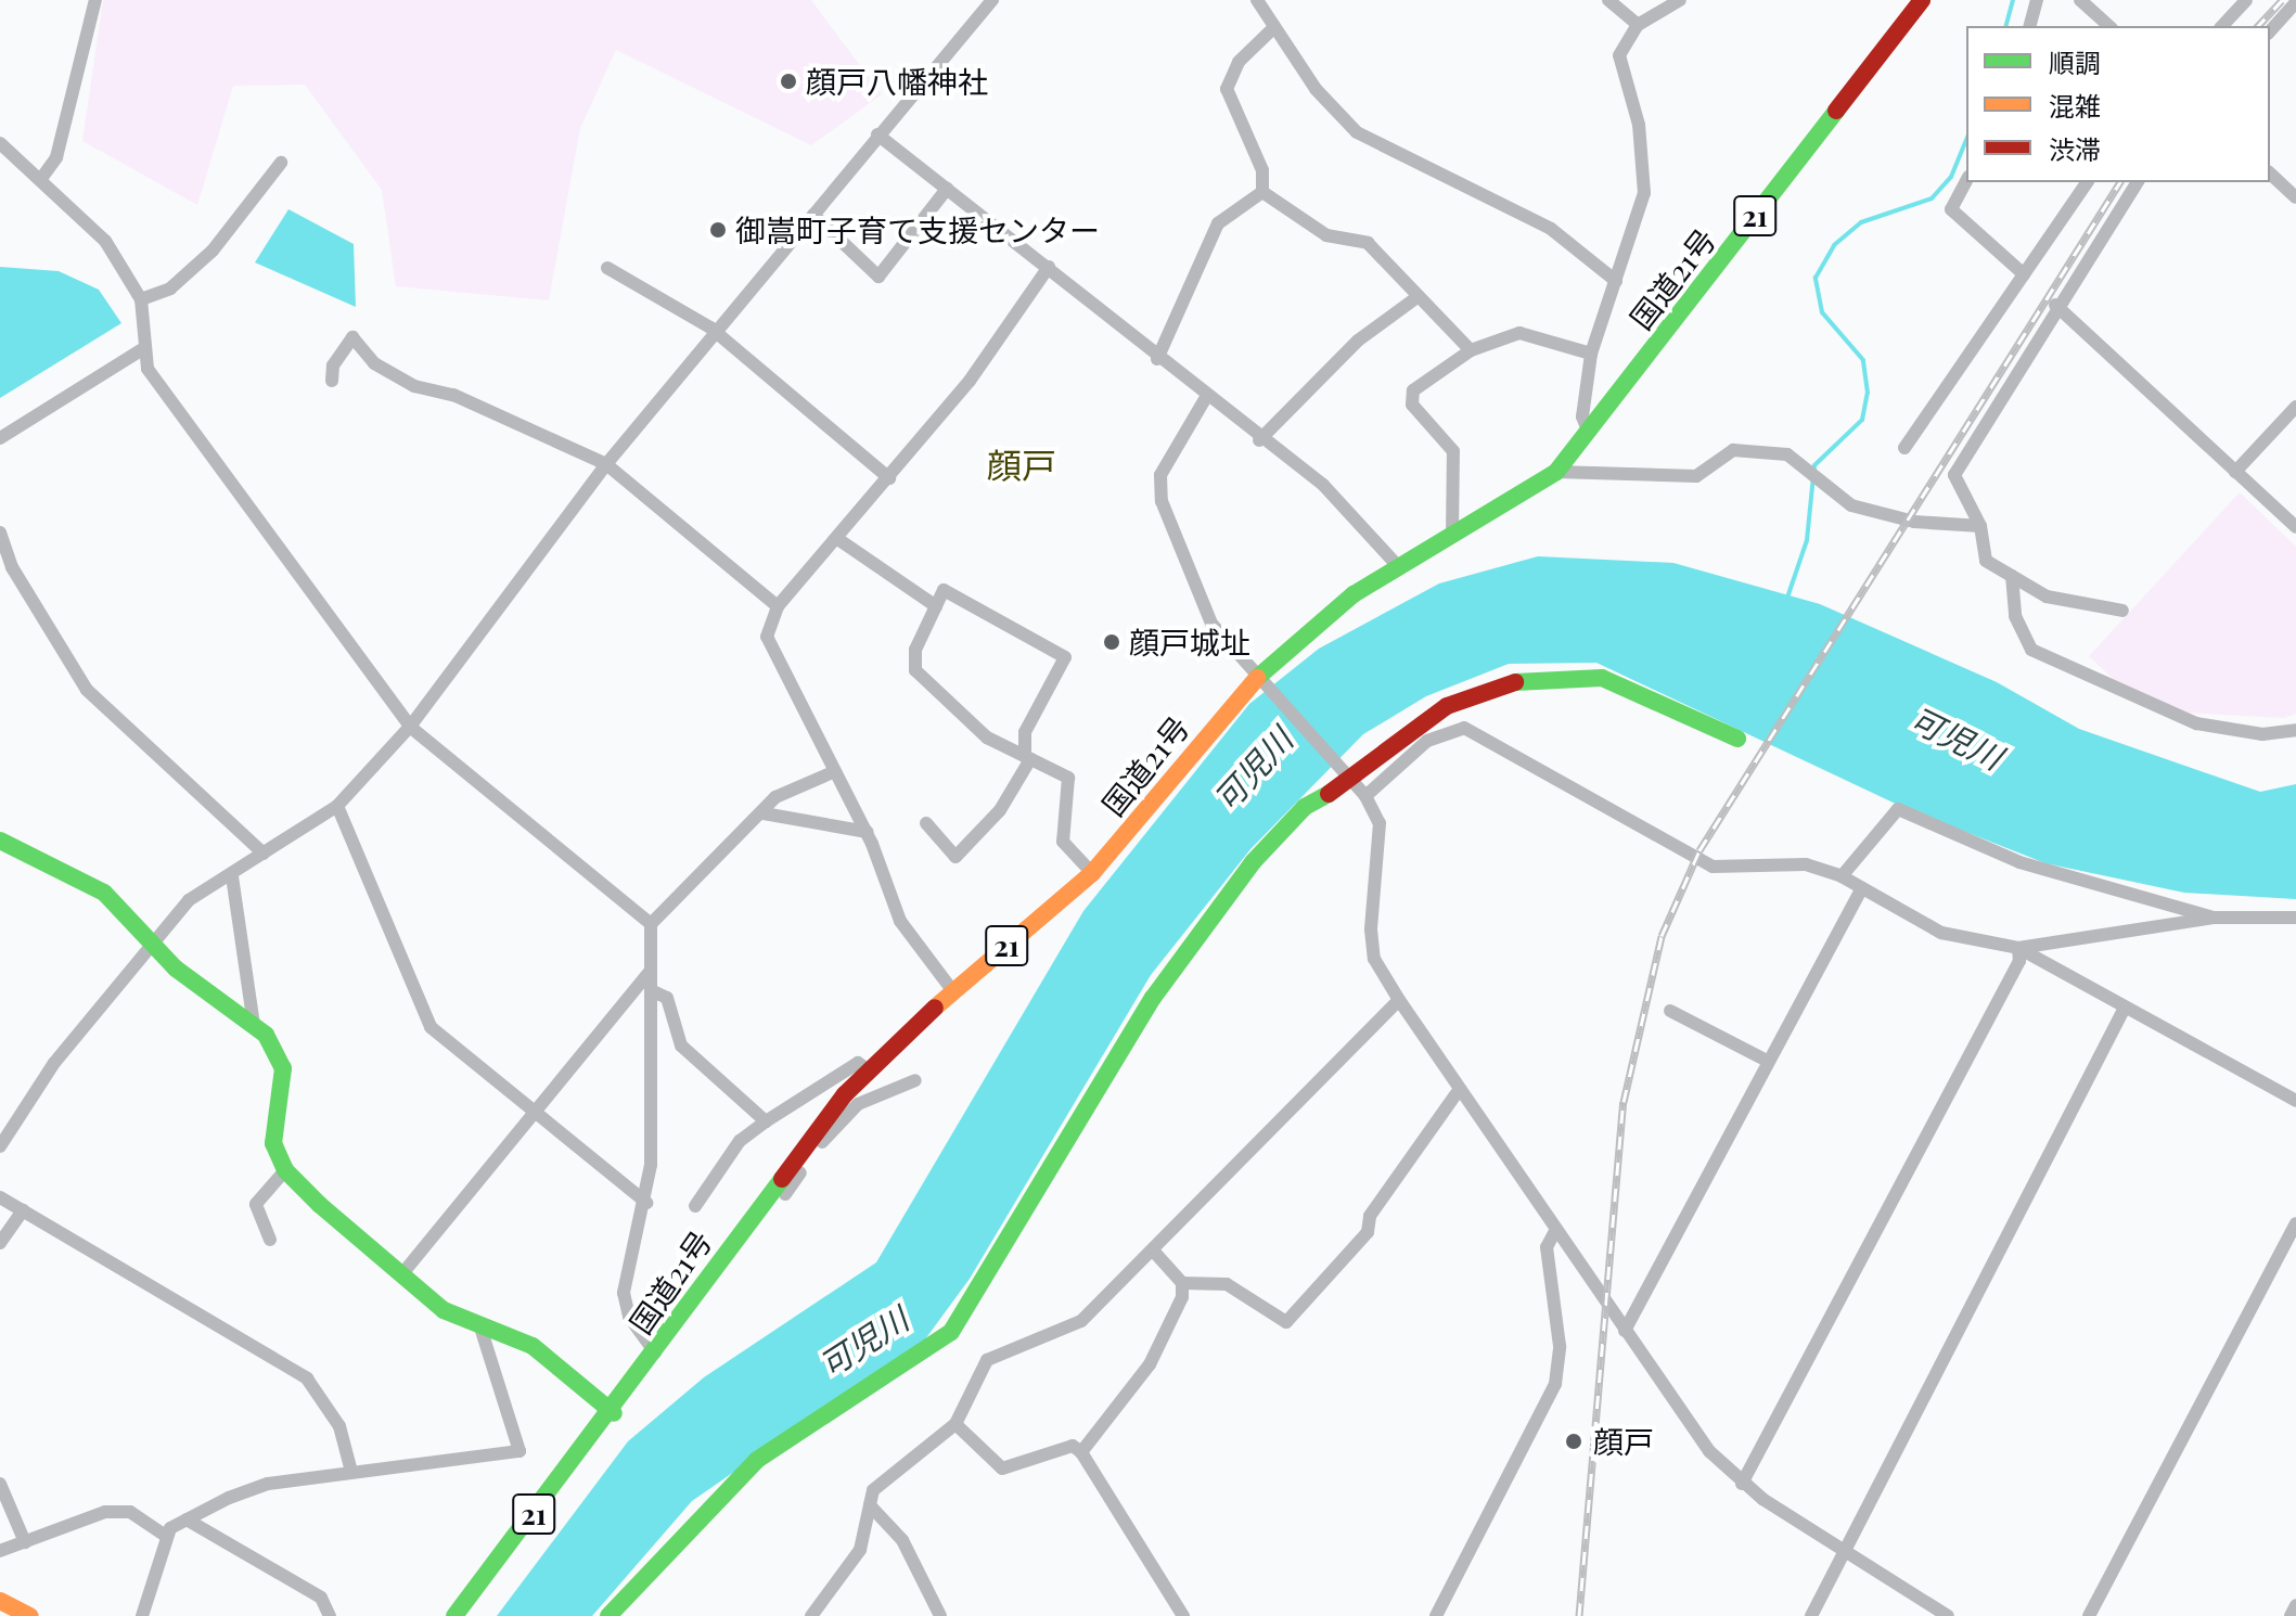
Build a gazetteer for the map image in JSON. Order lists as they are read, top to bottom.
{
  "streets": {
    "main road": ["21", "国道21号"]
  },
  "districts": ["顔戸"],
  "water": ["可児川"],
  "places": [
    "顔戸八幡神社",
    "御嵩町子育て支援センター",
    "顔戸城址",
    "顔戸"
  ],
  "legend": ["順調", "混雑", "渋滞"]
}
